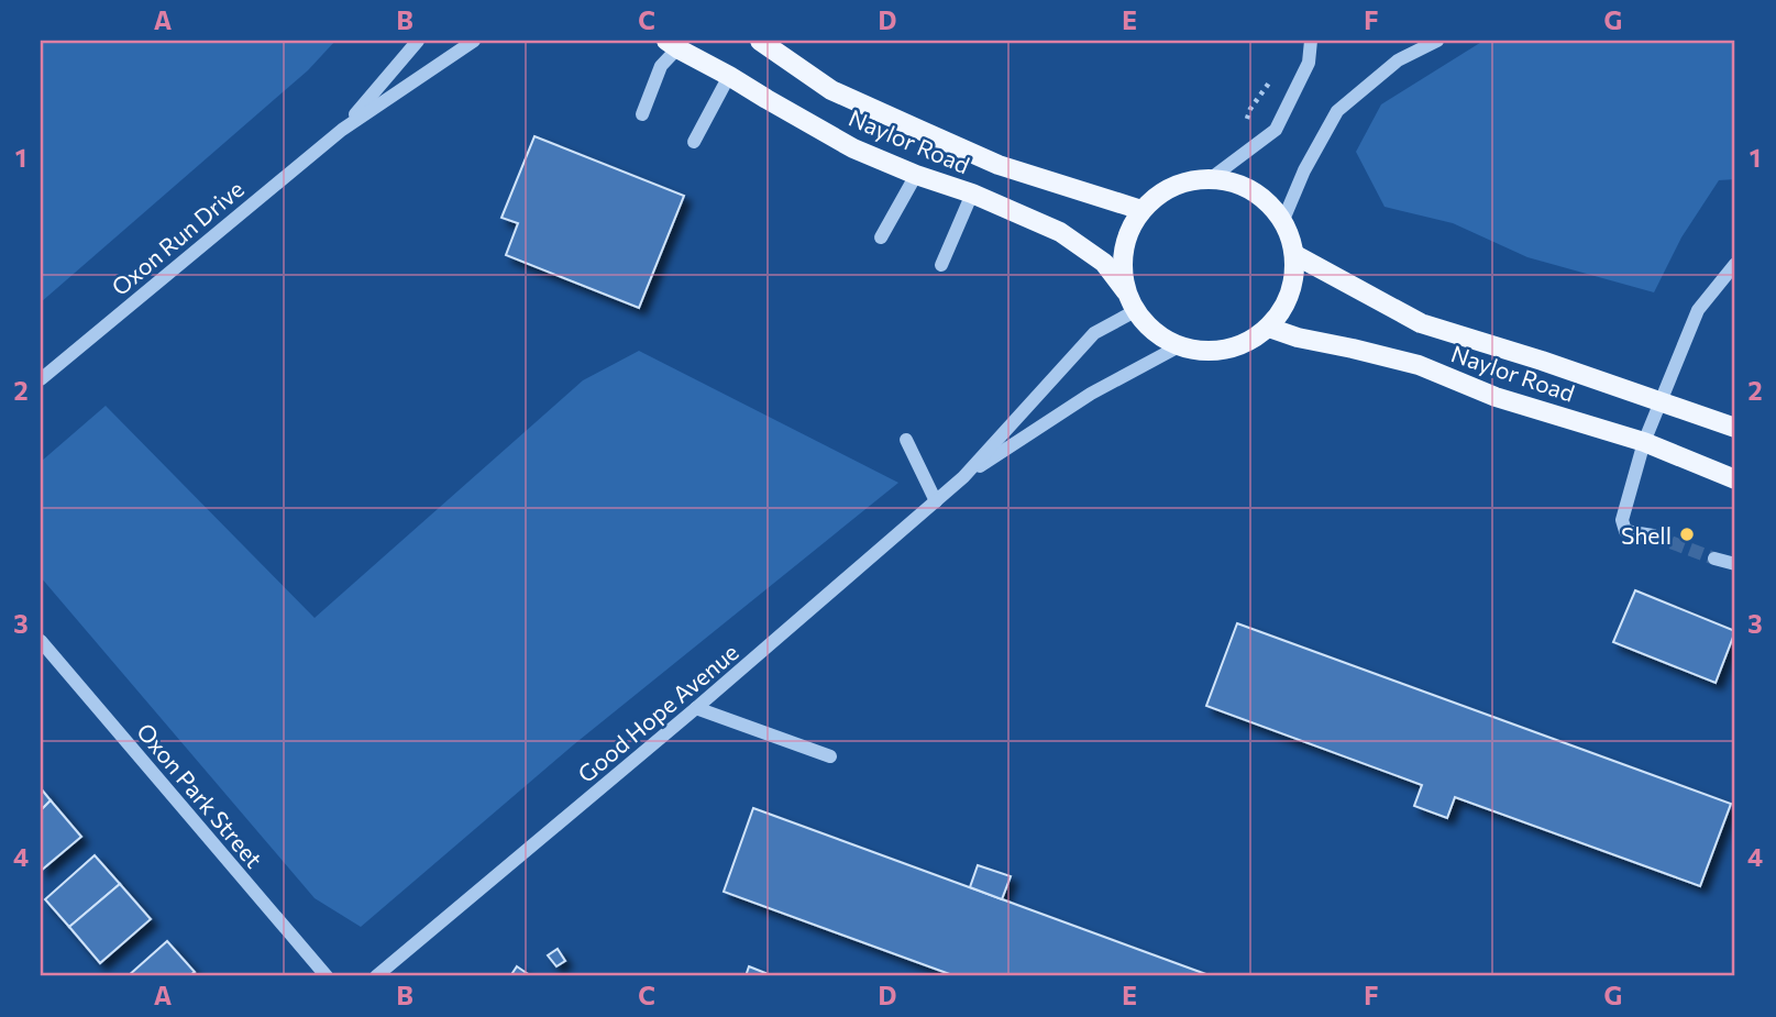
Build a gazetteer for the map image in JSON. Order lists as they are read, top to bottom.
{
  "streets": {
    "main road": ["Naylor Road"],
    "street": ["Oxon Run Drive", "Good Hope Avenue", "Oxon Park Street"]
  },
  "crossings": [
    ["Naylor Road", "Good Hope Avenue"]
  ],
  "places": ["Shell"],
  "grid": {
    "columns": [
      "A",
      "B",
      "C",
      "D",
      "E",
      "F",
      "G"
    ],
    "rows": [
      "1",
      "2",
      "3",
      "4"
    ]
  }
}
